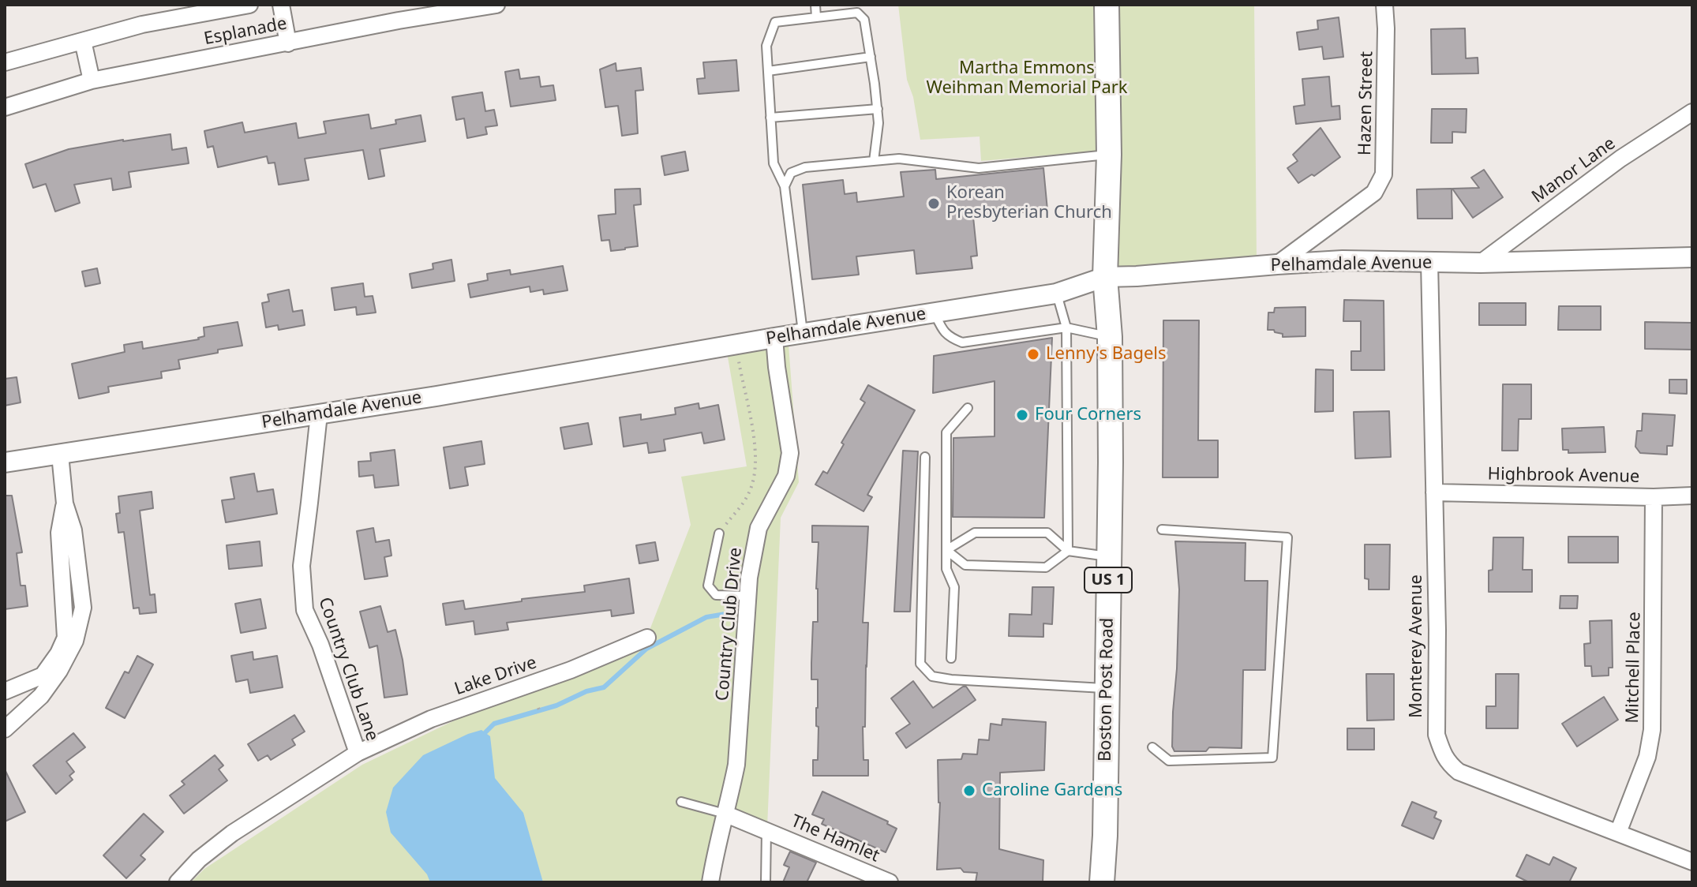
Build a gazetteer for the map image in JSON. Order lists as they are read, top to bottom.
{
  "streets": {
    "main road": ["US 1", "Boston Post Road"],
    "street": [
      "Esplanade",
      "Hazen Street",
      "Manor Lane",
      "Pelhamdale Avenue",
      "Highbrook Avenue",
      "Country Club Drive",
      "Monterey Avenue",
      "Mitchell Place",
      "Country Club Lane",
      "Lake Drive",
      "The Hamlet"
    ]
  },
  "crossings": [
    ["Hazen Street", "Pelhamdale Avenue"],
    ["Manor Lane", "Pelhamdale Avenue"],
    ["Pelhamdale Avenue", "Country Club Drive"],
    ["Pelhamdale Avenue", "Monterey Avenue"],
    ["Pelhamdale Avenue", "Country Club Lane"],
    ["Pelhamdale Avenue", "Boston Post Road"],
    ["Highbrook Avenue", "Monterey Avenue"],
    ["Highbrook Avenue", "Mitchell Place"],
    ["Country Club Drive", "The Hamlet"],
    ["Monterey Avenue", "Mitchell Place"],
    ["Country Club Lane", "Lake Drive"]
  ],
  "parks": ["Martha Emmons Weihman Memorial Park"],
  "places": [
    "Korean Presbyterian Church",
    "Lenny's Bagels",
    "Four Corners",
    "Caroline Gardens"
  ]
}
